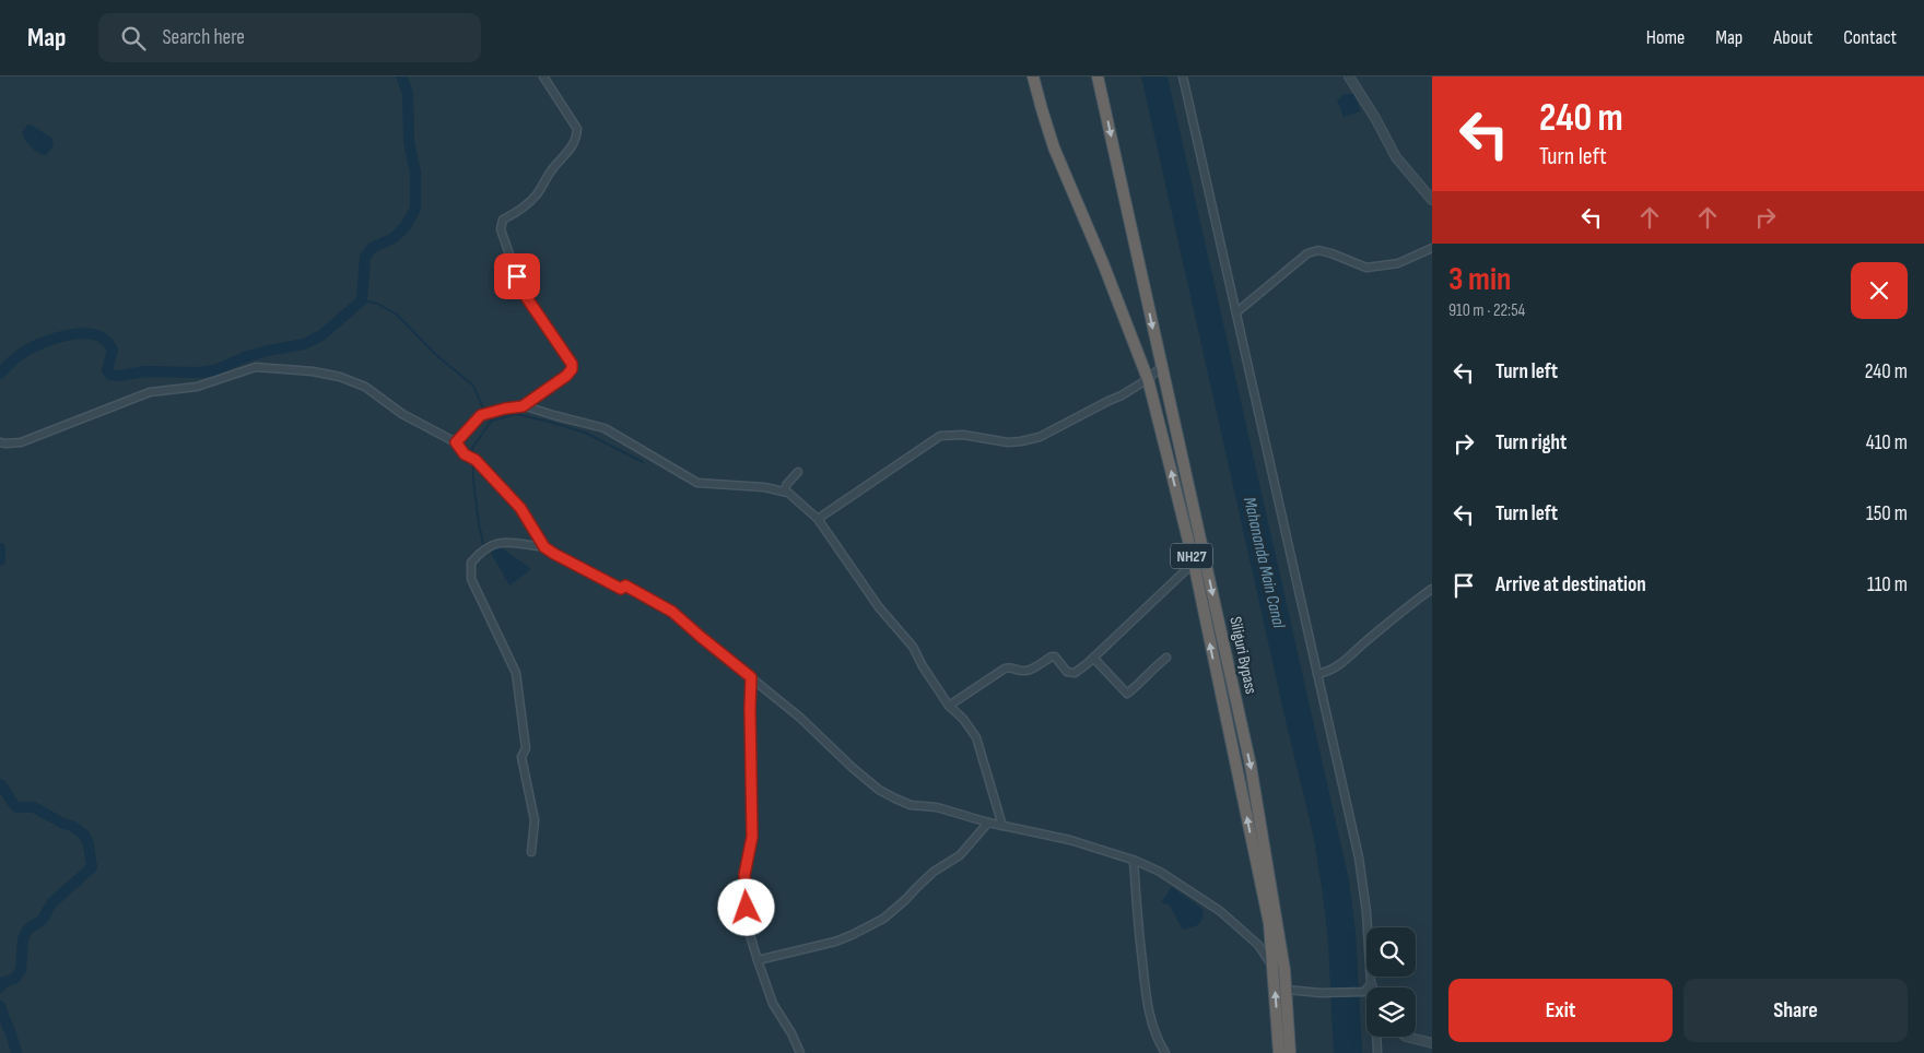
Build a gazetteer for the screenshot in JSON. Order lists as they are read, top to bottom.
{
  "streets": {
    "highway": ["NH27", "Siliguri Bypass"]
  },
  "crossings": [
    ["NH27", "Siliguri Bypass"]
  ],
  "water": ["Mahananda Main Canal"],
  "page": {
    "header": "Map",
    "search": "Search here",
    "nav": [
      "Home",
      "Map",
      "About",
      "Contact"
    ],
    "turn": ["240 m", "Turn left"],
    "heading": ["3 min", "910 m · 22:54"],
    "list": [
      {
        "name": "Turn left",
        "value": "240 m"
      },
      {
        "name": "Turn right",
        "value": "410 m"
      },
      {
        "name": "Turn left",
        "value": "150 m"
      },
      {
        "name": "Arrive at destination",
        "value": "110 m"
      }
    ],
    "buttons": ["Exit", "Share"]
  }
}
